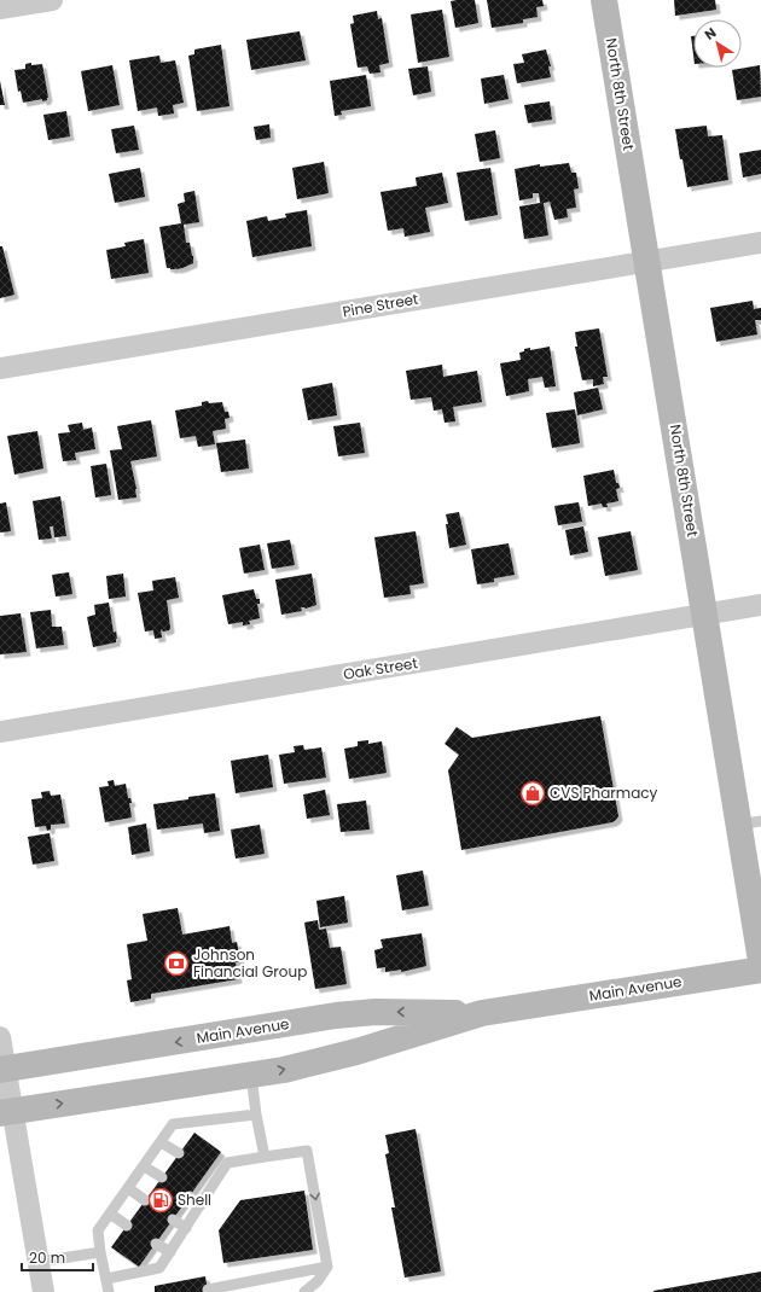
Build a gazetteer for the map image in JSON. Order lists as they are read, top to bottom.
{
  "streets": {
    "main road": ["North 8th Street", "Main Avenue"],
    "street": ["Pine Street", "Oak Street"]
  },
  "crossings": [
    ["North 8th Street", "Pine Street"],
    ["North 8th Street", "Oak Street"]
  ],
  "places": {
    "shop": ["CVS Pharmacy"],
    "bank": ["Johnson Financial Group"],
    "fuel station": ["Shell"]
  },
  "scale_bar": "20 m",
  "north": "top left"
}
